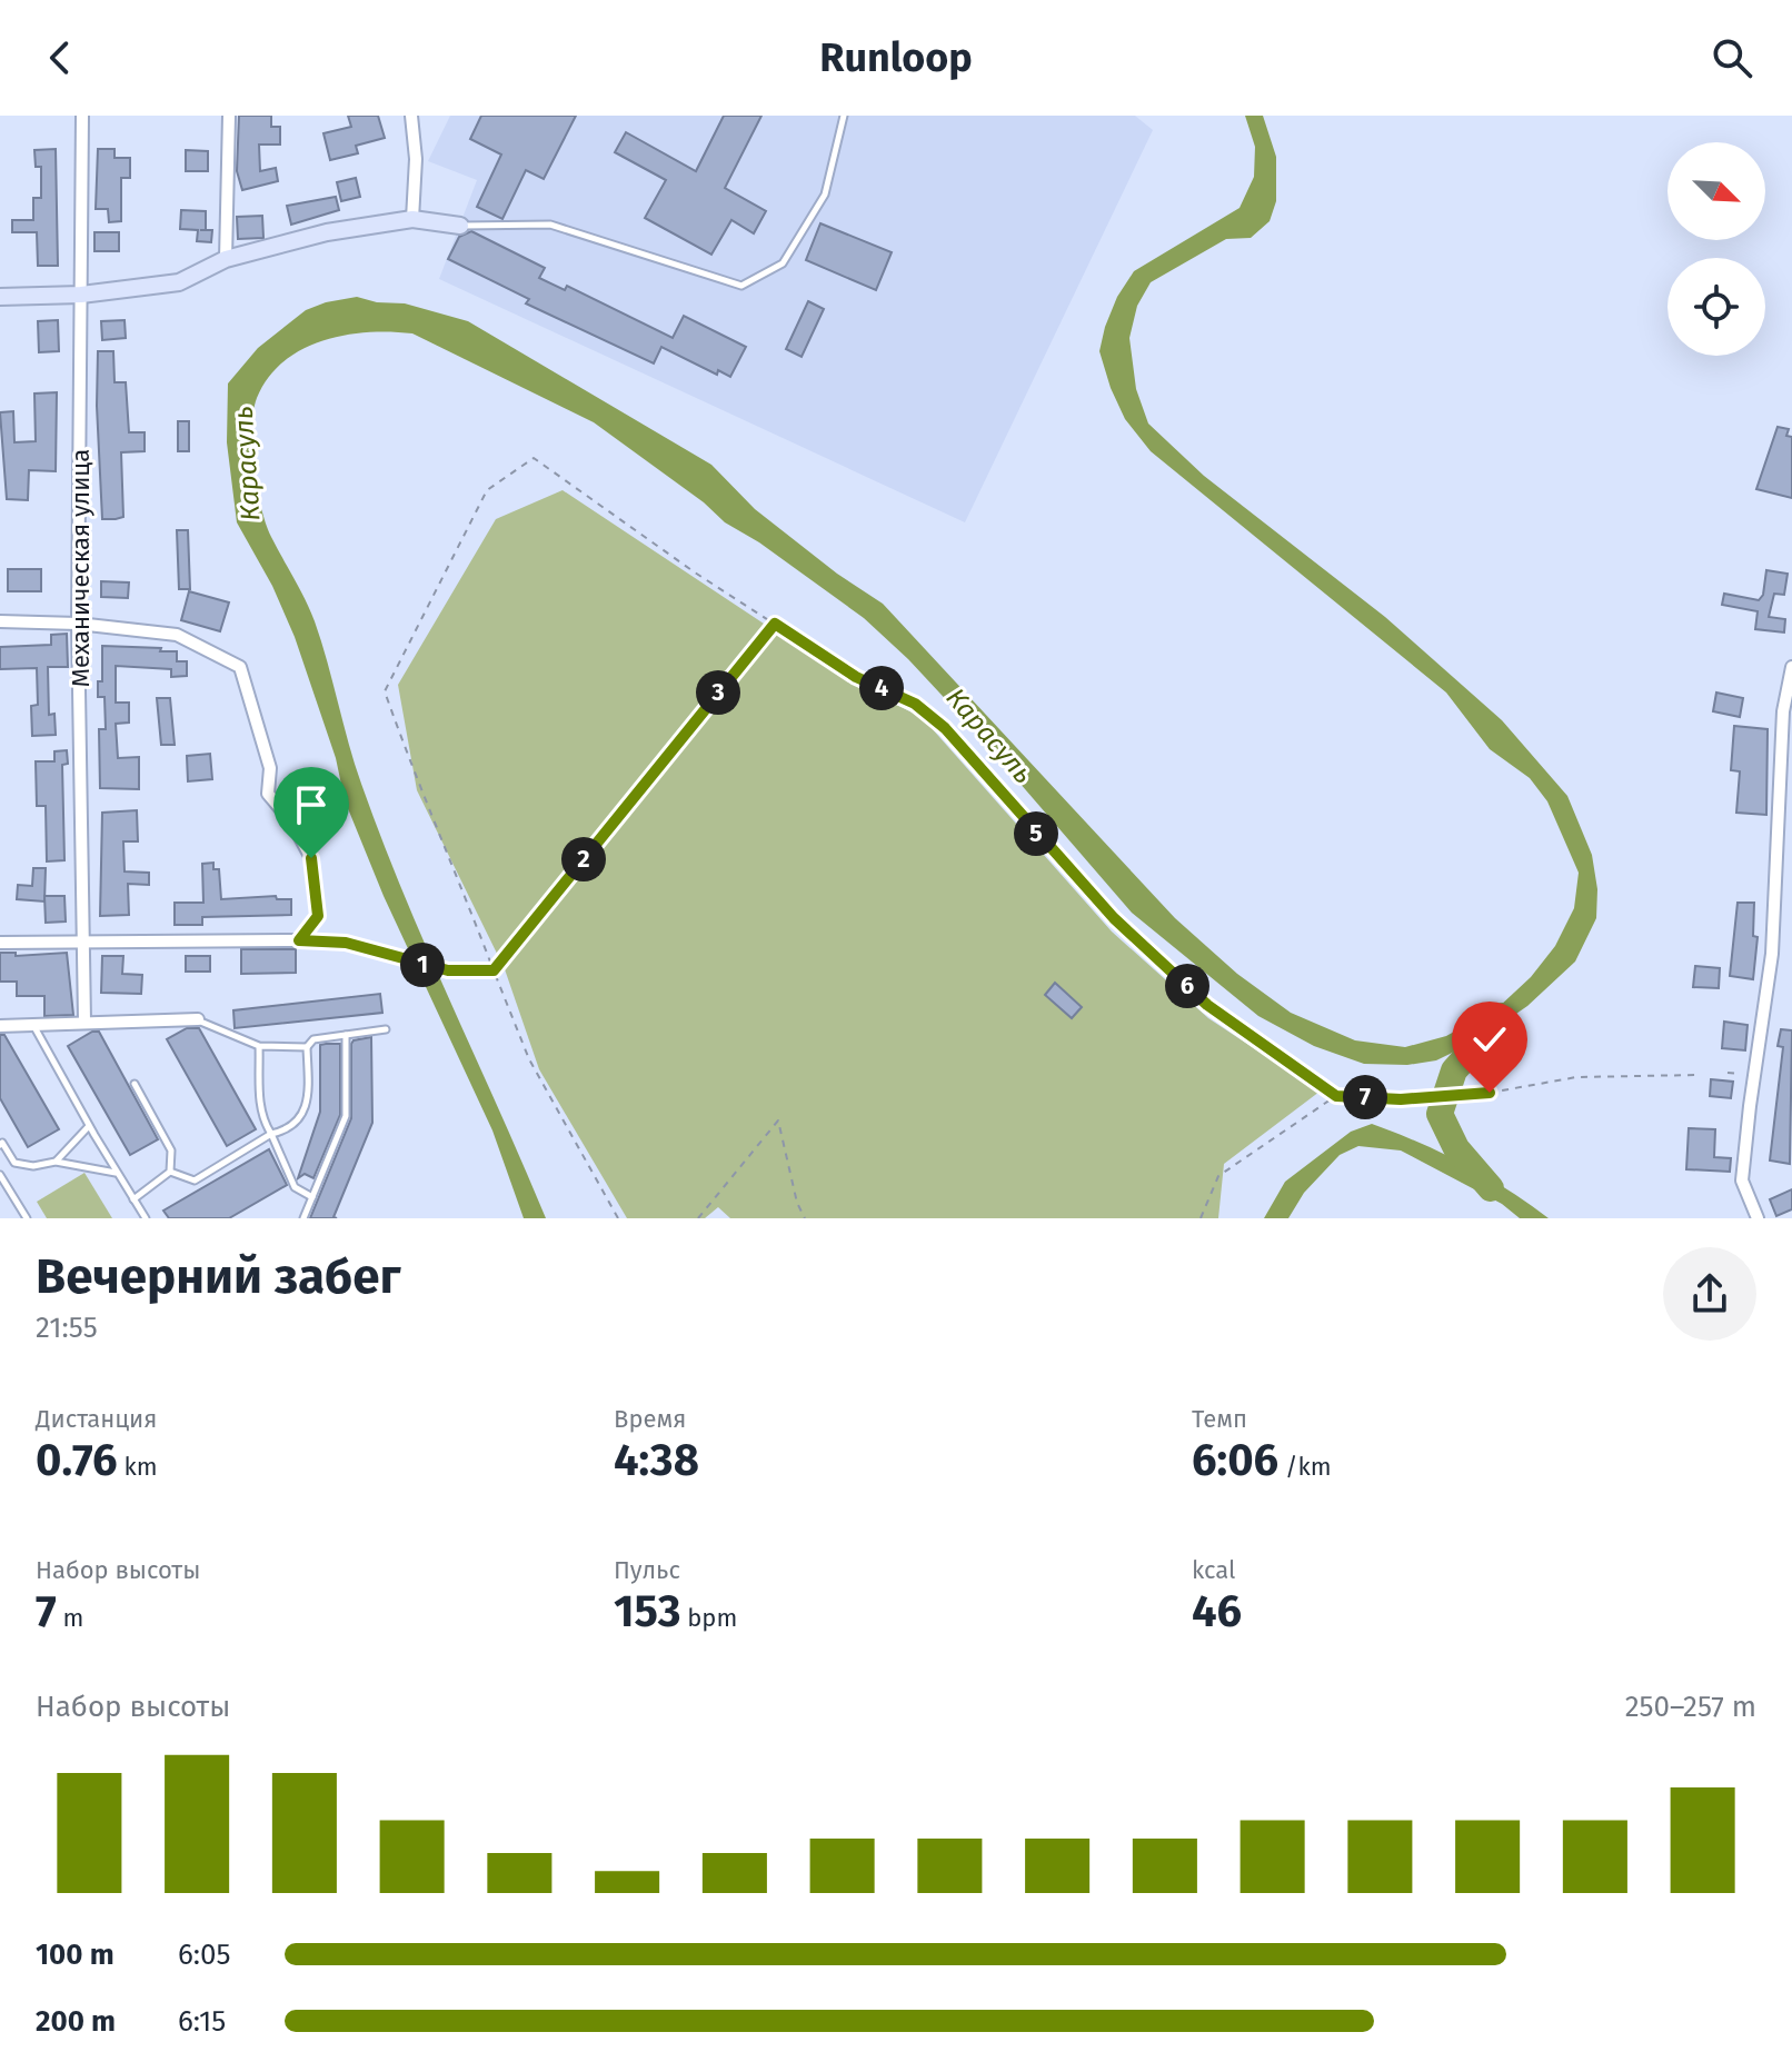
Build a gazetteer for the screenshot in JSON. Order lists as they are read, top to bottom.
{
  "streets": {
    "street": ["Механическая улица"]
  },
  "water": ["Карасуль"],
  "north": "bottom right",
  "page": {
    "header": "Runloop",
    "pins": [
      "4",
      "3",
      "5",
      "2",
      "1",
      "6",
      "7"
    ],
    "heading": ["Вечерний забег", "21:55"],
    "stats": [
      ["Дистанция", "0.76 km"],
      ["Время", "4:38"],
      ["Темп", "6:06 /km"],
      ["Набор высоты", "7 m"],
      ["Пульс", "153 bpm"],
      ["kcal", "46"]
    ],
    "chart": ["Набор высоты", "250–257 m"],
    "list": [
      {
        "name": "100 m",
        "note": "6:05"
      },
      {
        "name": "200 m",
        "note": "6:15"
      }
    ]
  }
}
